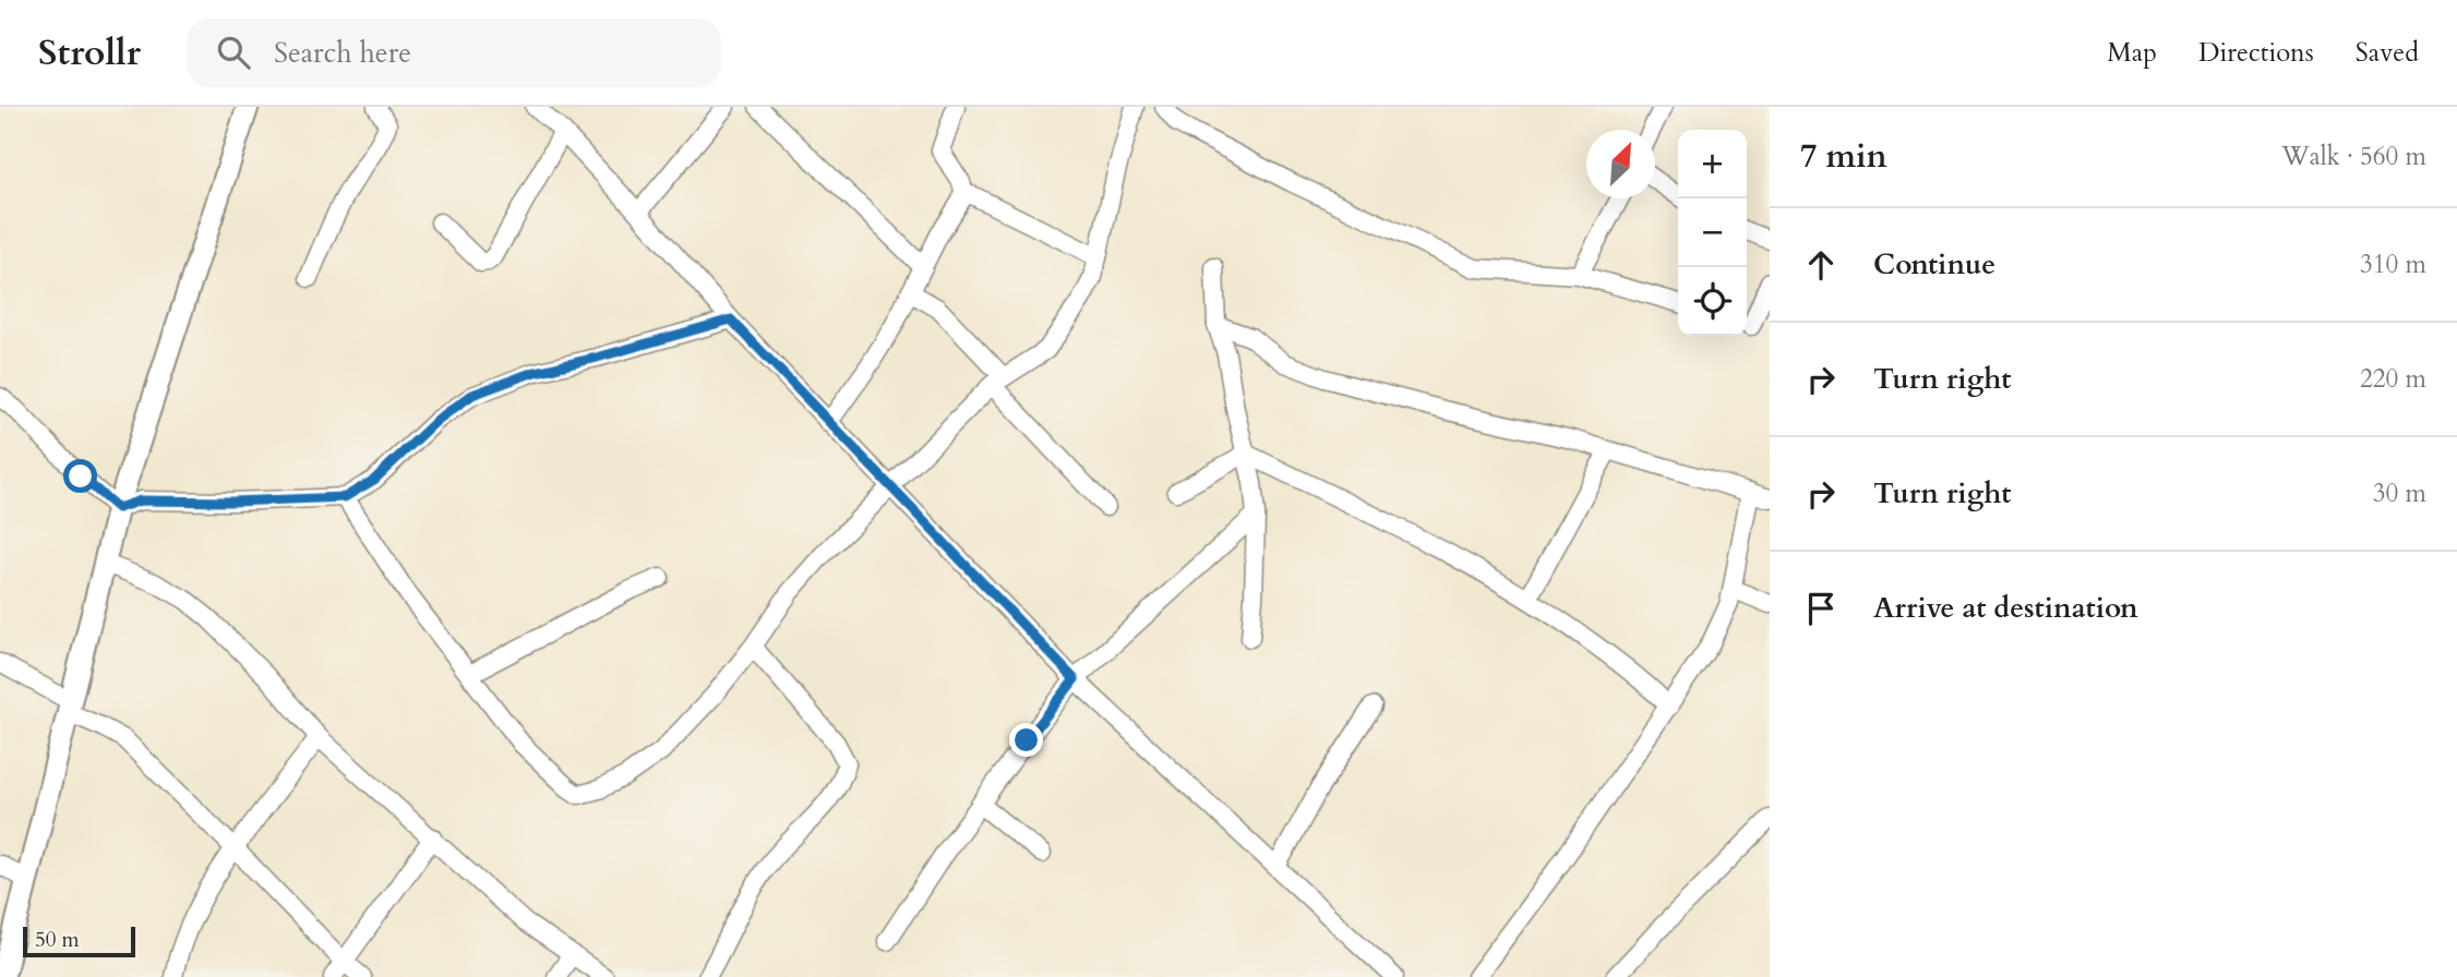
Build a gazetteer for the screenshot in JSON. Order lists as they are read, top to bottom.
{
  "scale_bar": "50 m",
  "north": "top right",
  "page": {
    "header": "Strollr",
    "search": "Search here",
    "nav": ["Map", "Directions", "Saved"],
    "heading": ["7 min", "Walk · 560 m"],
    "map_buttons": ["+", "−"],
    "list": [
      ["Continue", "310 m"],
      ["Turn right", "220 m"],
      ["Turn right", "30 m"],
      "Arrive at destination"
    ],
    "scale": "50 m"
  }
}
